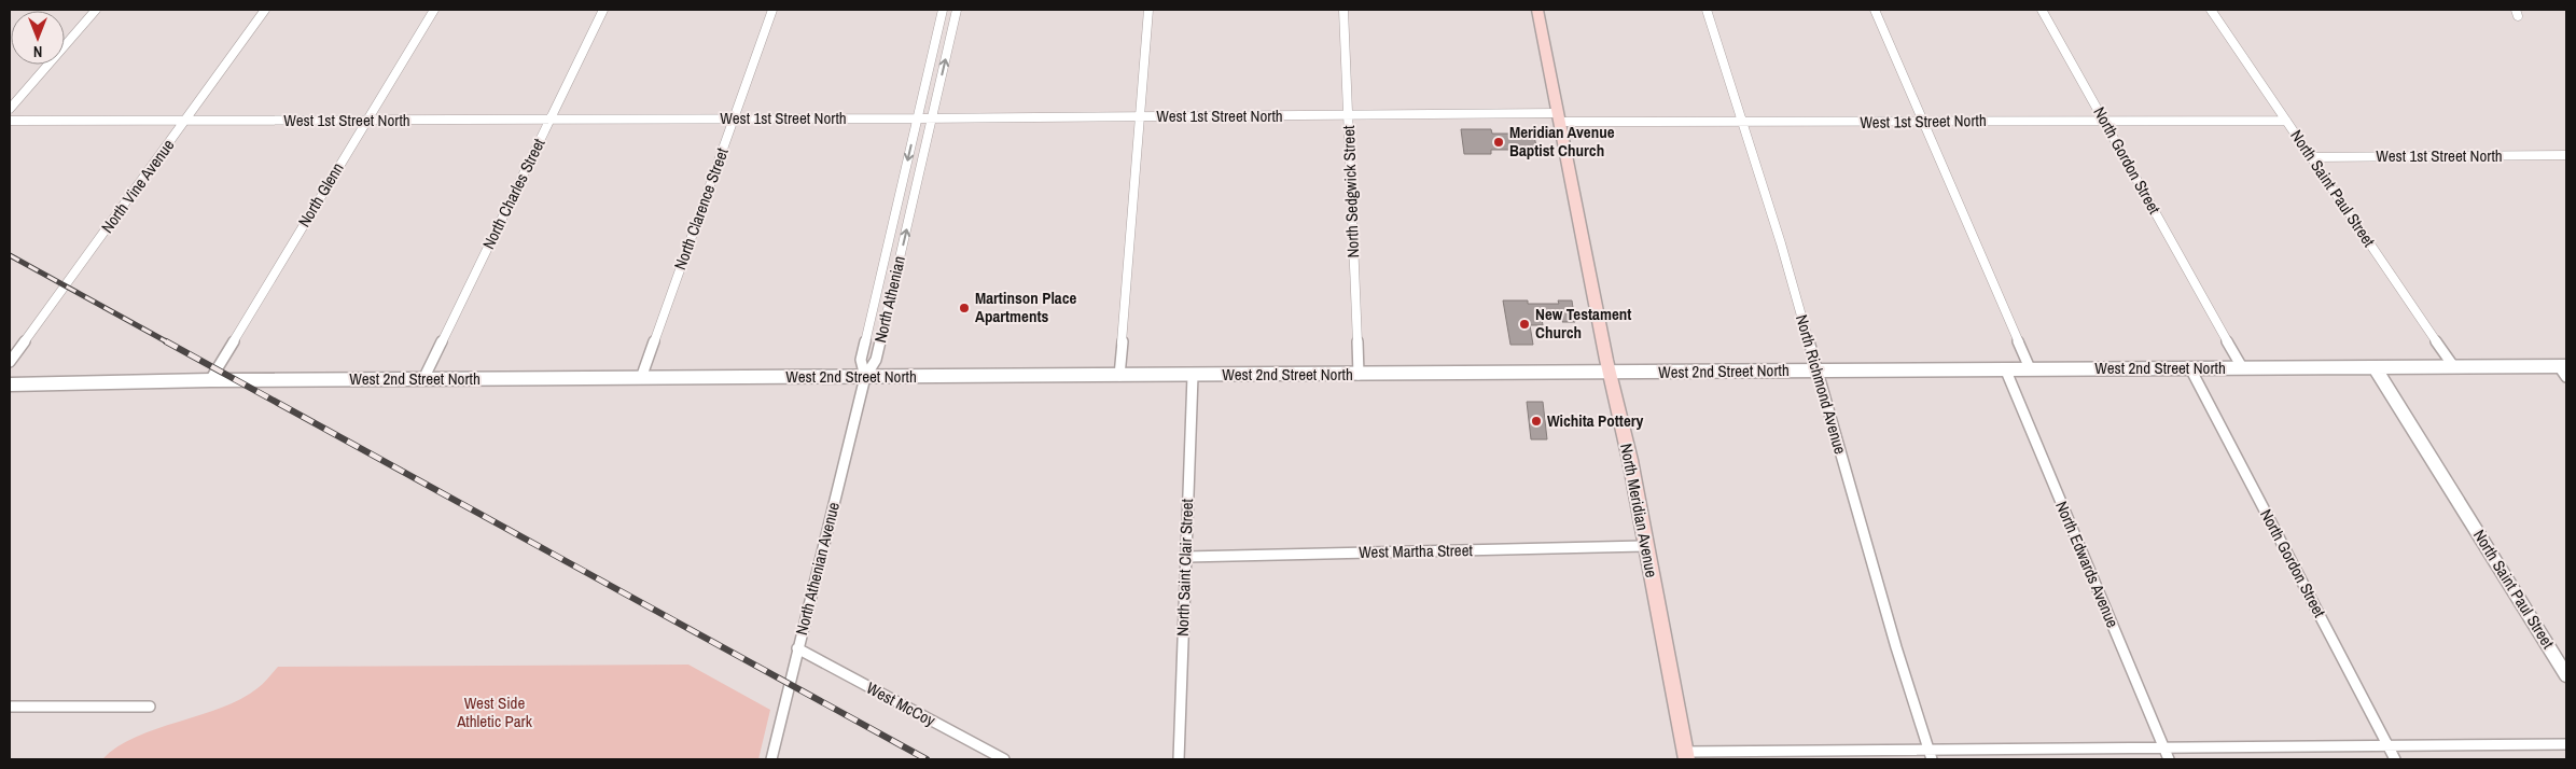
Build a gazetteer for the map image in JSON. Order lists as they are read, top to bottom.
{
  "streets": {
    "main road": ["North Meridian Avenue"],
    "street": [
      "West 1st Street North",
      "North Gordon Street",
      "North Vine Avenue",
      "North Saint Paul Street",
      "North Sedgwick Street",
      "North Charles Street",
      "North Glenn",
      "North Clarence Street",
      "North Athenian",
      "West 2nd Street North",
      "North Richmond Avenue",
      "West Martha Street",
      "North Edwards Avenue",
      "North Saint Clair Street",
      "North Athenian Avenue",
      "West McCoy"
    ]
  },
  "crossings": [
    ["West 1st Street North", "North Gordon Street"],
    ["West 1st Street North", "North Vine Avenue"],
    ["West 1st Street North", "North Saint Paul Street"],
    ["West 1st Street North", "North Sedgwick Street"],
    ["West 1st Street North", "North Charles Street"],
    ["West 1st Street North", "North Glenn"],
    ["West 1st Street North", "North Clarence Street"],
    ["West 1st Street North", "North Athenian"],
    ["West 1st Street North", "North Richmond Avenue"],
    ["West 1st Street North", "North Meridian Avenue"],
    ["North Gordon Street", "West 2nd Street North"],
    ["North Saint Paul Street", "West 2nd Street North"],
    ["North Sedgwick Street", "West 2nd Street North"],
    ["North Charles Street", "West 2nd Street North"],
    ["North Glenn", "West 2nd Street North"],
    ["North Clarence Street", "West 2nd Street North"],
    ["North Athenian", "West 2nd Street North"],
    ["North Athenian", "North Athenian Avenue"],
    ["West 2nd Street North", "North Richmond Avenue"],
    ["West 2nd Street North", "North Meridian Avenue"],
    ["West 2nd Street North", "North Edwards Avenue"],
    ["West 2nd Street North", "North Saint Clair Street"],
    ["West 2nd Street North", "North Athenian Avenue"],
    ["North Meridian Avenue", "West Martha Street"],
    ["West Martha Street", "North Saint Clair Street"],
    ["North Athenian Avenue", "West McCoy"]
  ],
  "parks": ["West Side Athletic Park"],
  "places": [
    "Meridian Avenue Baptist Church",
    "Martinson Place Apartments",
    "New Testament Church",
    "Wichita Pottery"
  ],
  "north": "bottom"
}
